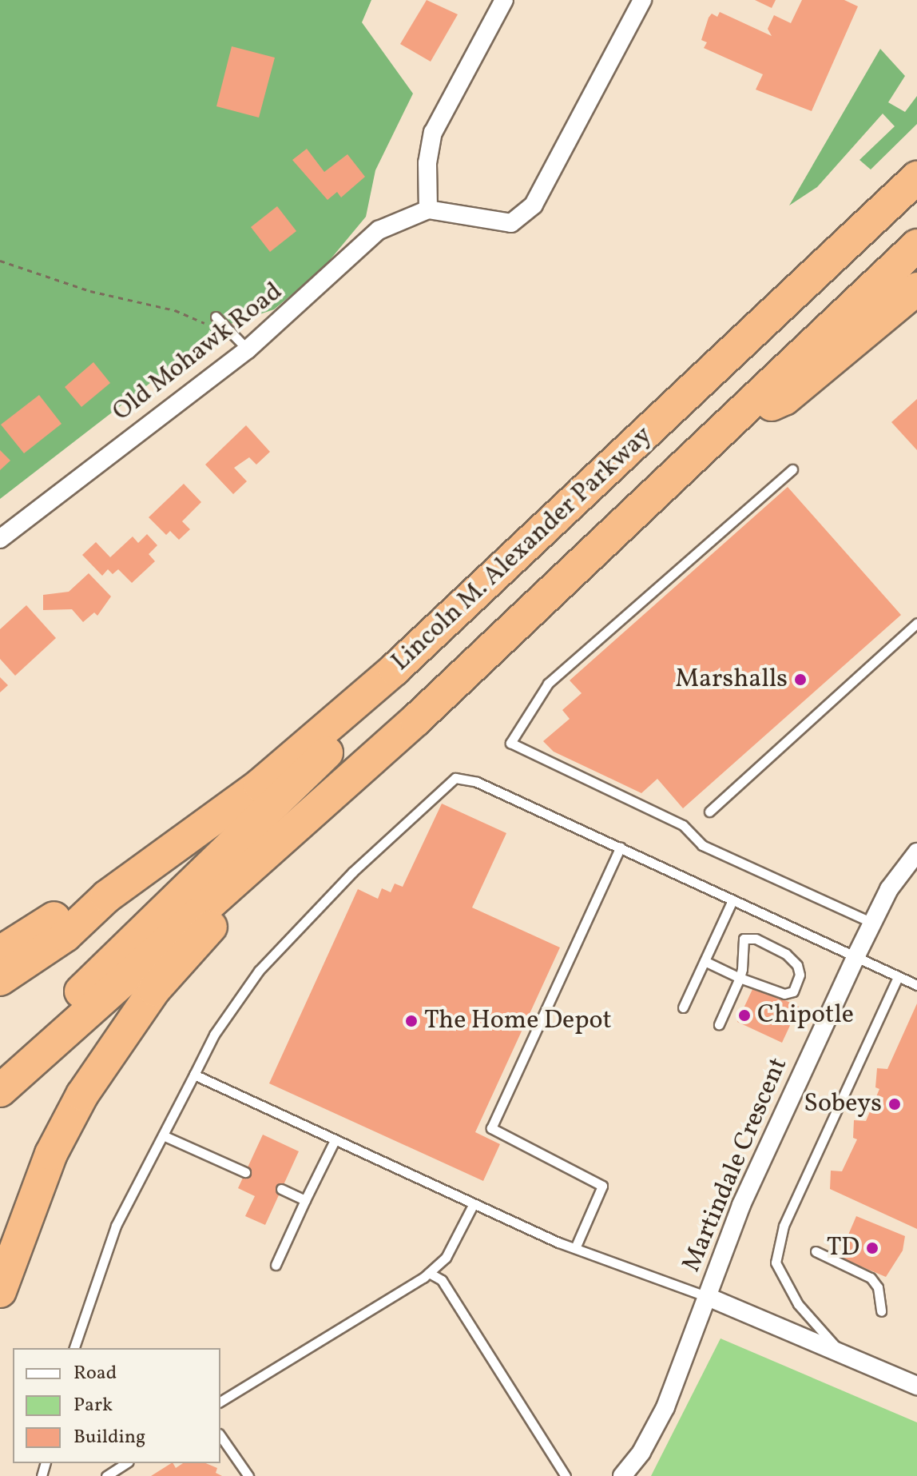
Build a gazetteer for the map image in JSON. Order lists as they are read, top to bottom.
{
  "streets": {
    "highway": ["Lincoln M. Alexander Parkway"],
    "street": ["Old Mohawk Road", "Martindale Crescent"]
  },
  "places": [
    "Marshalls",
    "Chipotle",
    "The Home Depot",
    "Sobeys",
    "TD"
  ],
  "legend": ["Road", "Park", "Building"]
}
